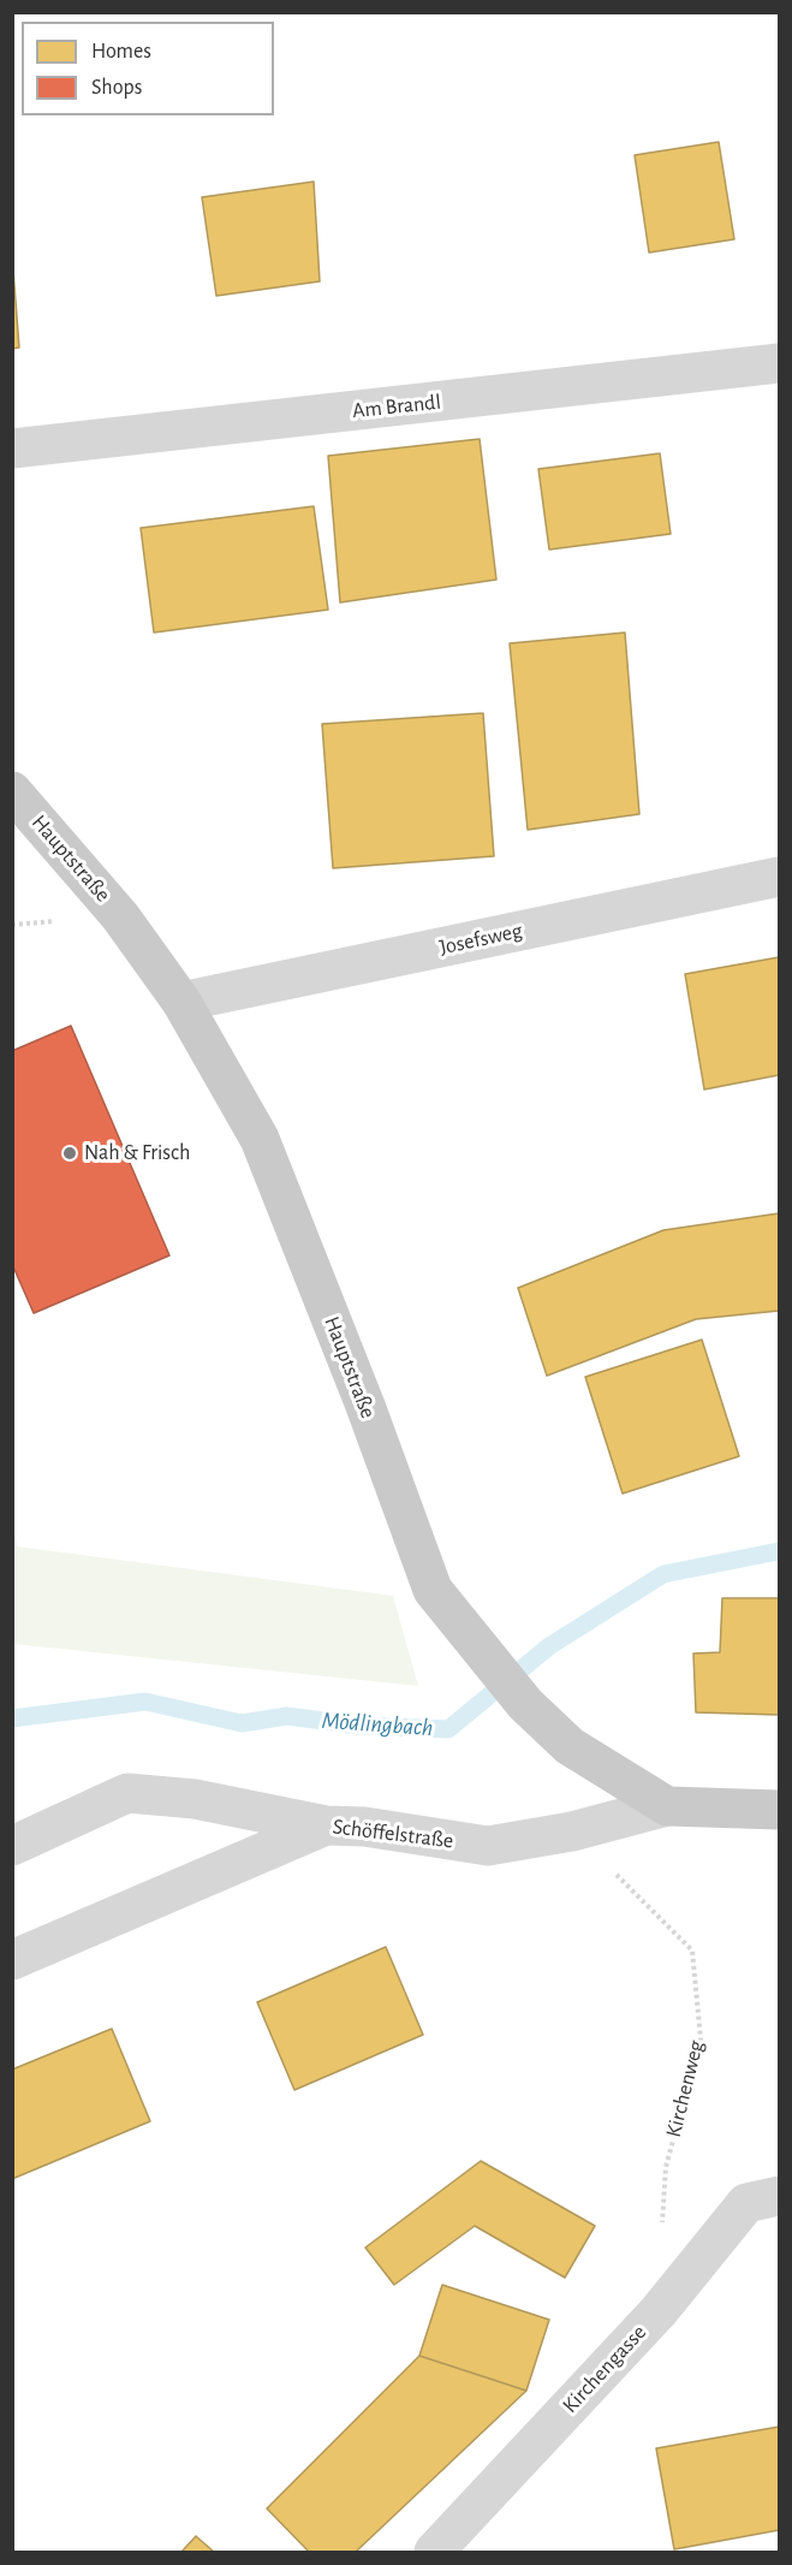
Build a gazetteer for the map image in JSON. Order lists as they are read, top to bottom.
{
  "streets": {
    "main road": ["Hauptstraße"],
    "street": [
      "Am Brandl",
      "Josefsweg",
      "Schöffelstraße",
      "Kirchengasse"
    ],
    "path": ["Kirchenweg"]
  },
  "crossings": [
    ["Hauptstraße", "Josefsweg"],
    ["Hauptstraße", "Schöffelstraße"],
    ["Schöffelstraße", "Kirchenweg"]
  ],
  "water": ["Mödlingbach"],
  "places": ["Nah & Frisch"],
  "legend": ["Homes", "Shops"]
}
